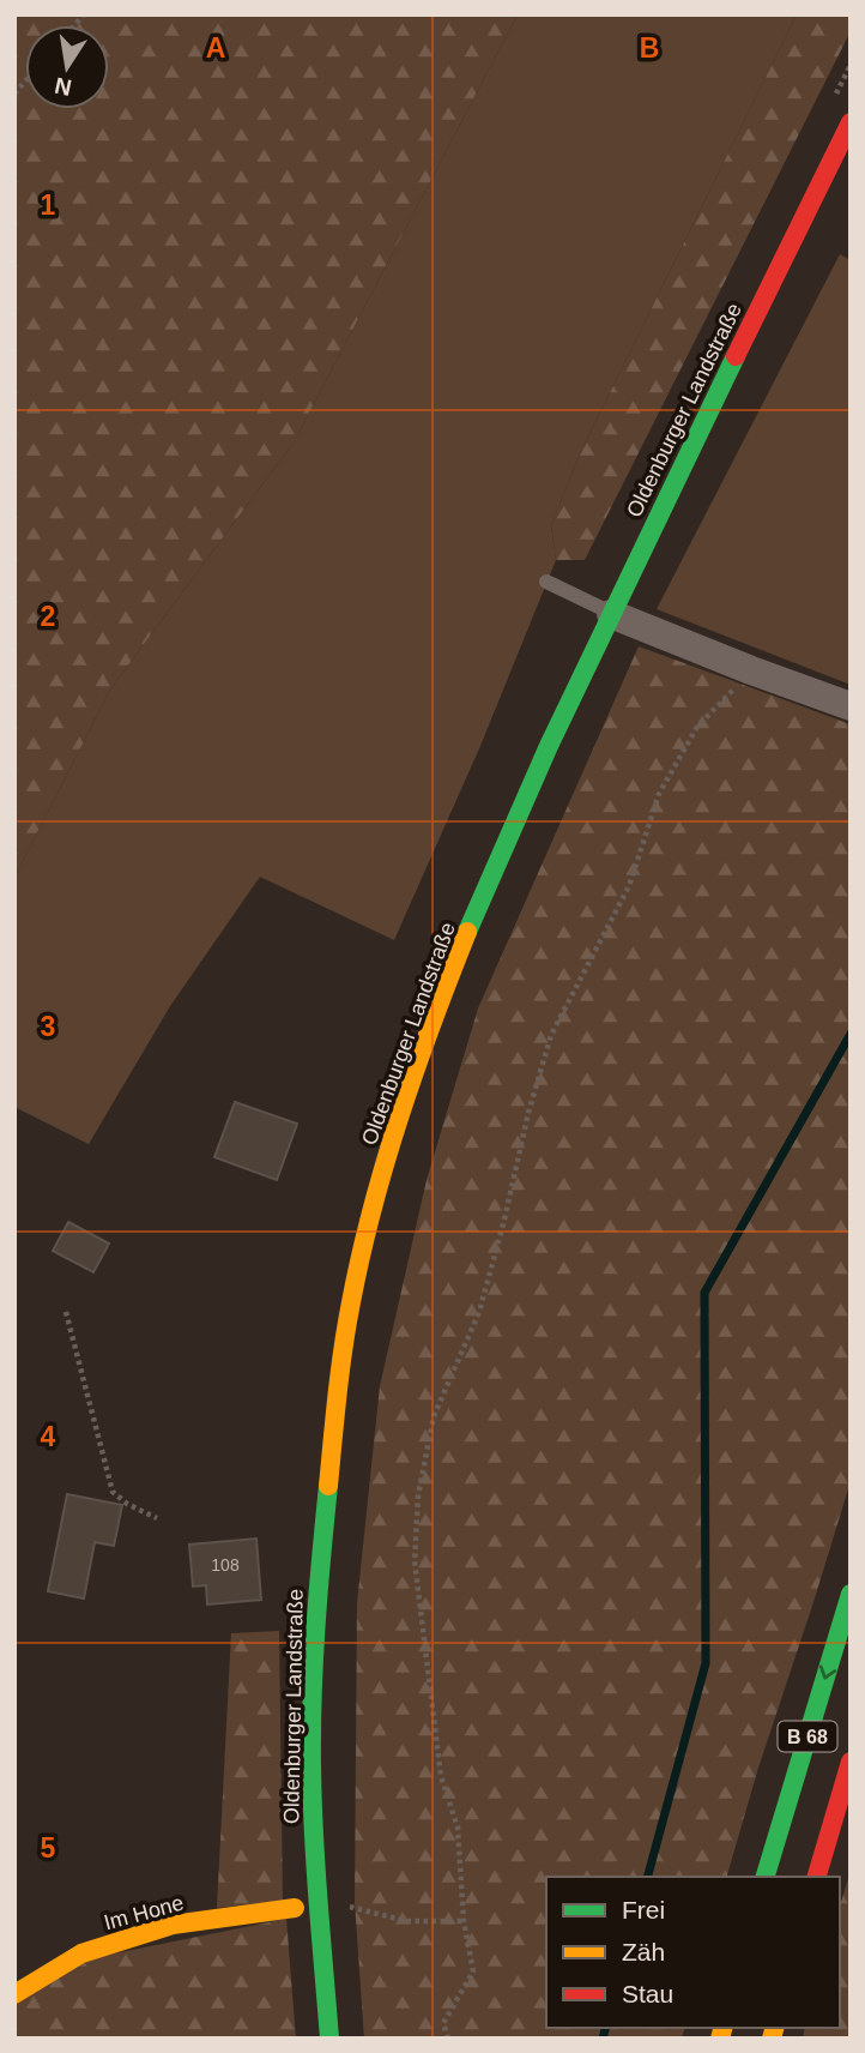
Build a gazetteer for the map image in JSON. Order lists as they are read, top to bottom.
{
  "streets": {
    "main road": ["Oldenburger Landstraße", "B 68", "Im Hone"]
  },
  "house_numbers": ["108"],
  "legend": ["Frei", "Zäh", "Stau"],
  "north": "bottom",
  "grid": {
    "columns": ["A", "B"],
    "rows": [
      "1",
      "2",
      "3",
      "4",
      "5"
    ]
  }
}
